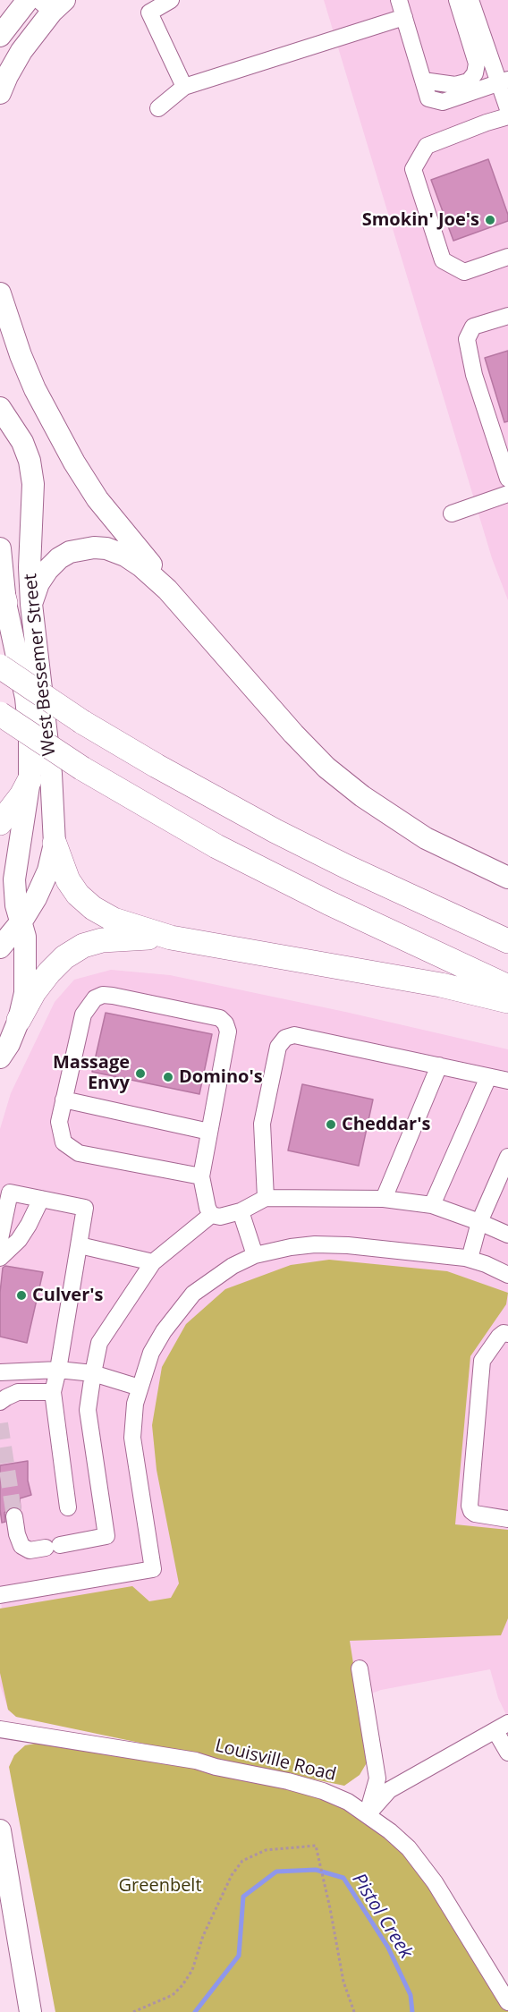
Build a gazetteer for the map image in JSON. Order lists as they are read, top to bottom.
{
  "streets": {
    "main road": ["West Bessemer Street"],
    "street": ["Louisville Road"]
  },
  "water": ["Pistol Creek"],
  "parks": ["Greenbelt"],
  "places": [
    "Smokin' Joe's",
    "Massage Envy",
    "Domino's",
    "Cheddar's",
    "Culver's"
  ]
}
